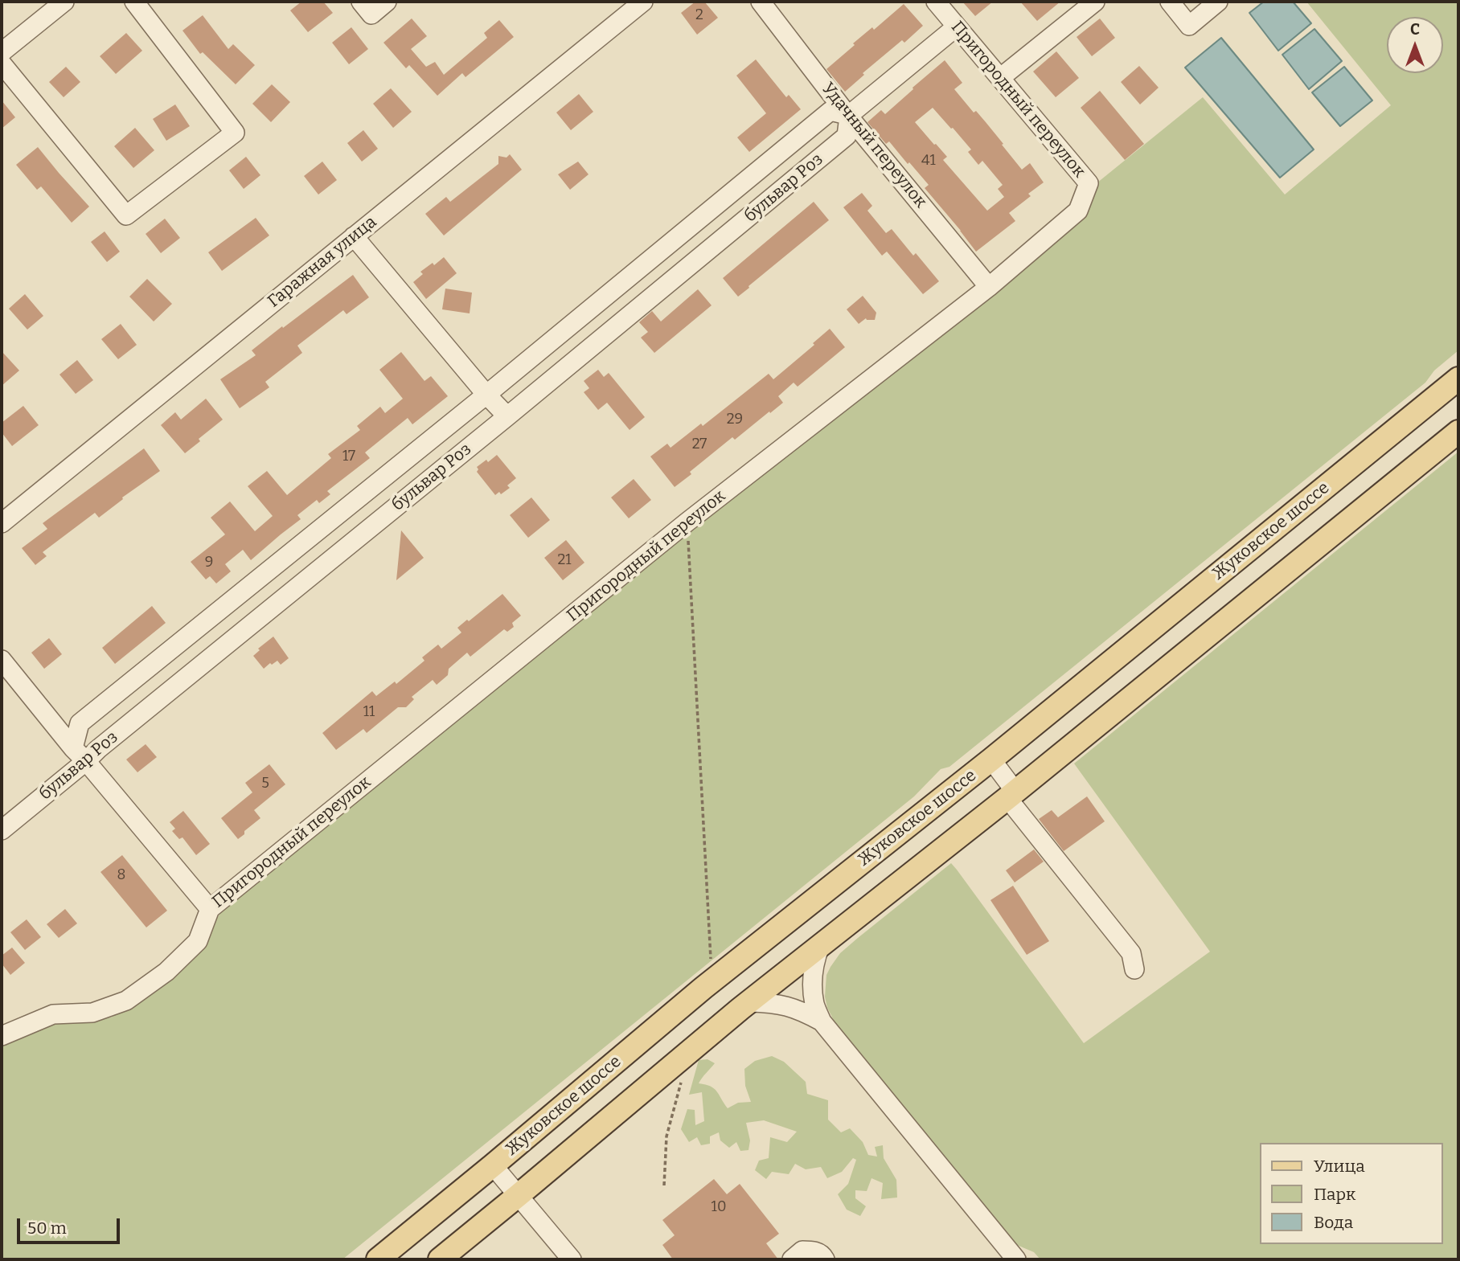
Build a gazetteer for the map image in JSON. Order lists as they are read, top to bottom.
{
  "streets": {
    "main road": ["Жуковское шоссе"],
    "street": [
      "Пригородный переулок",
      "Удачный переулок",
      "бульвар Роз",
      "Гаражная улица"
    ]
  },
  "crossings": [
    ["Пригородный переулок", "Удачный переулок"],
    ["Удачный переулок", "бульвар Роз"]
  ],
  "house_numbers": [
    "2",
    "41",
    "29",
    "27",
    "17",
    "21",
    "9",
    "11",
    "5",
    "8",
    "10"
  ],
  "legend": ["Улица", "Парк", "Вода"],
  "scale_bar": "50 m",
  "north": "top"
}
